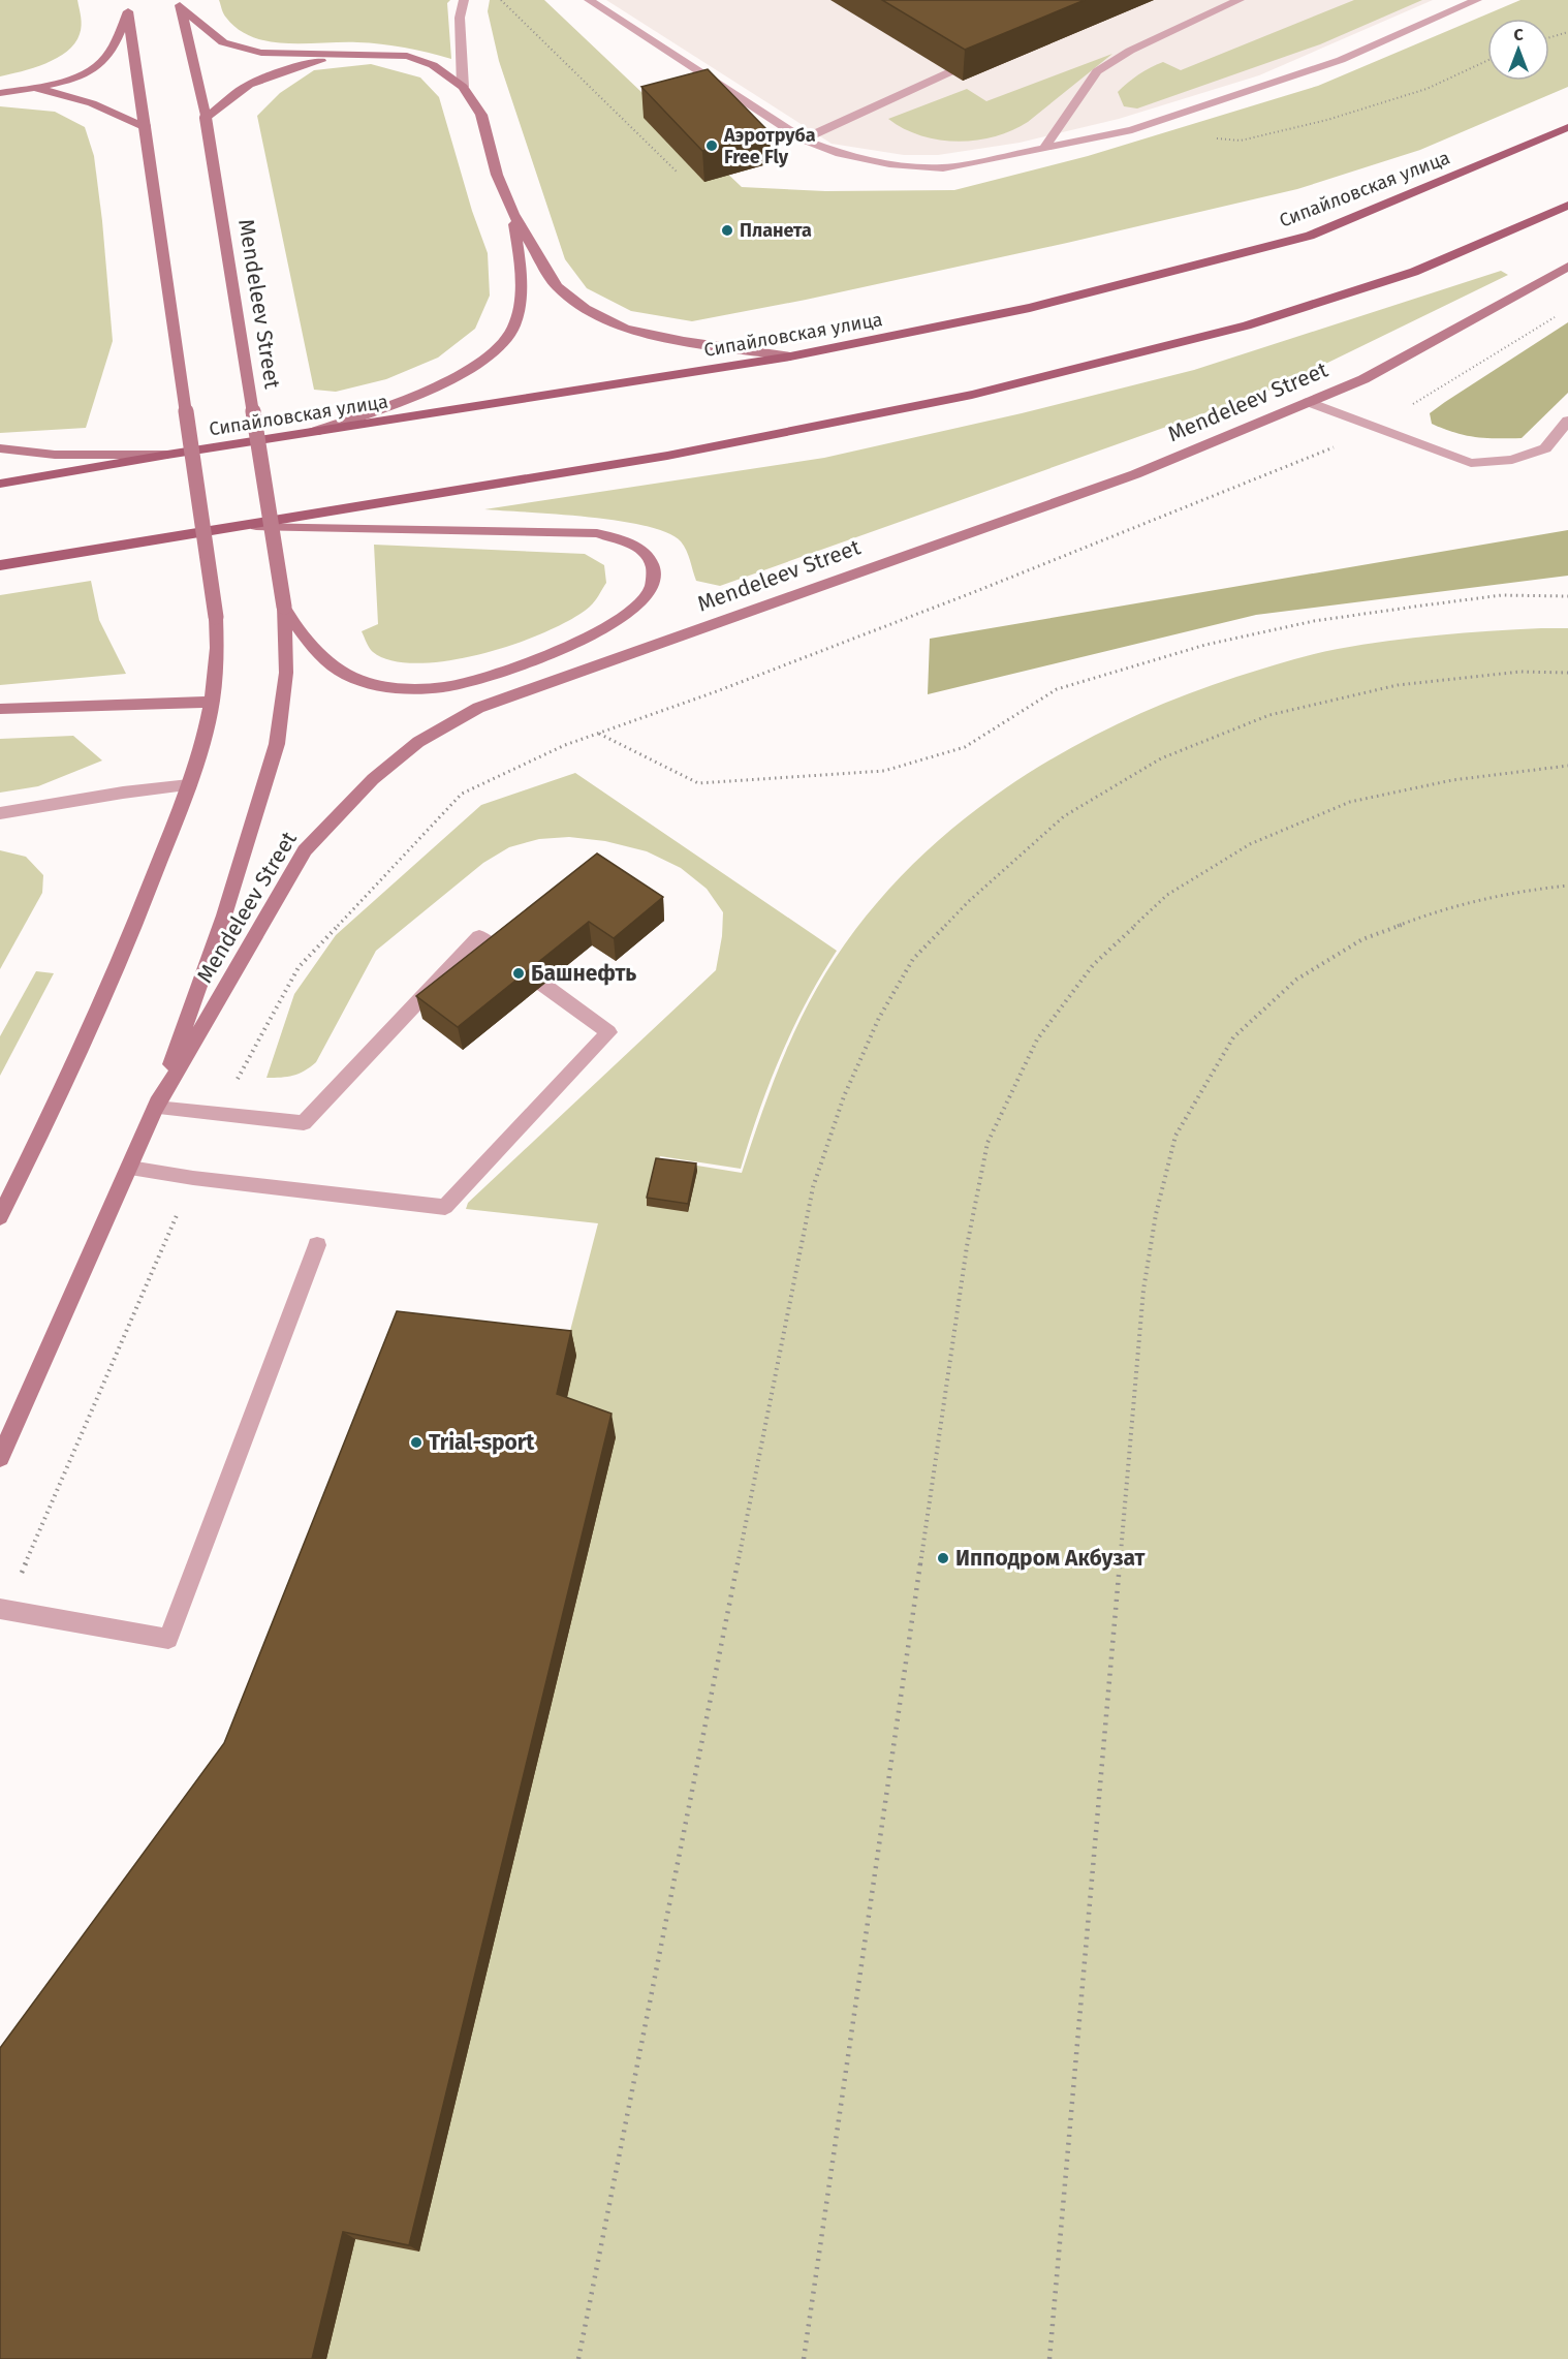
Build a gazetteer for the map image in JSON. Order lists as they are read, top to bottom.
{
  "streets": {
    "main road": ["Сипайловская улица", "Mendeleev Street"]
  },
  "places": [
    "Аэротруба Free Fly",
    "Планета",
    "Башнефть",
    "Trial-sport",
    "Ипподром Акбузат"
  ],
  "north": "top"
}
